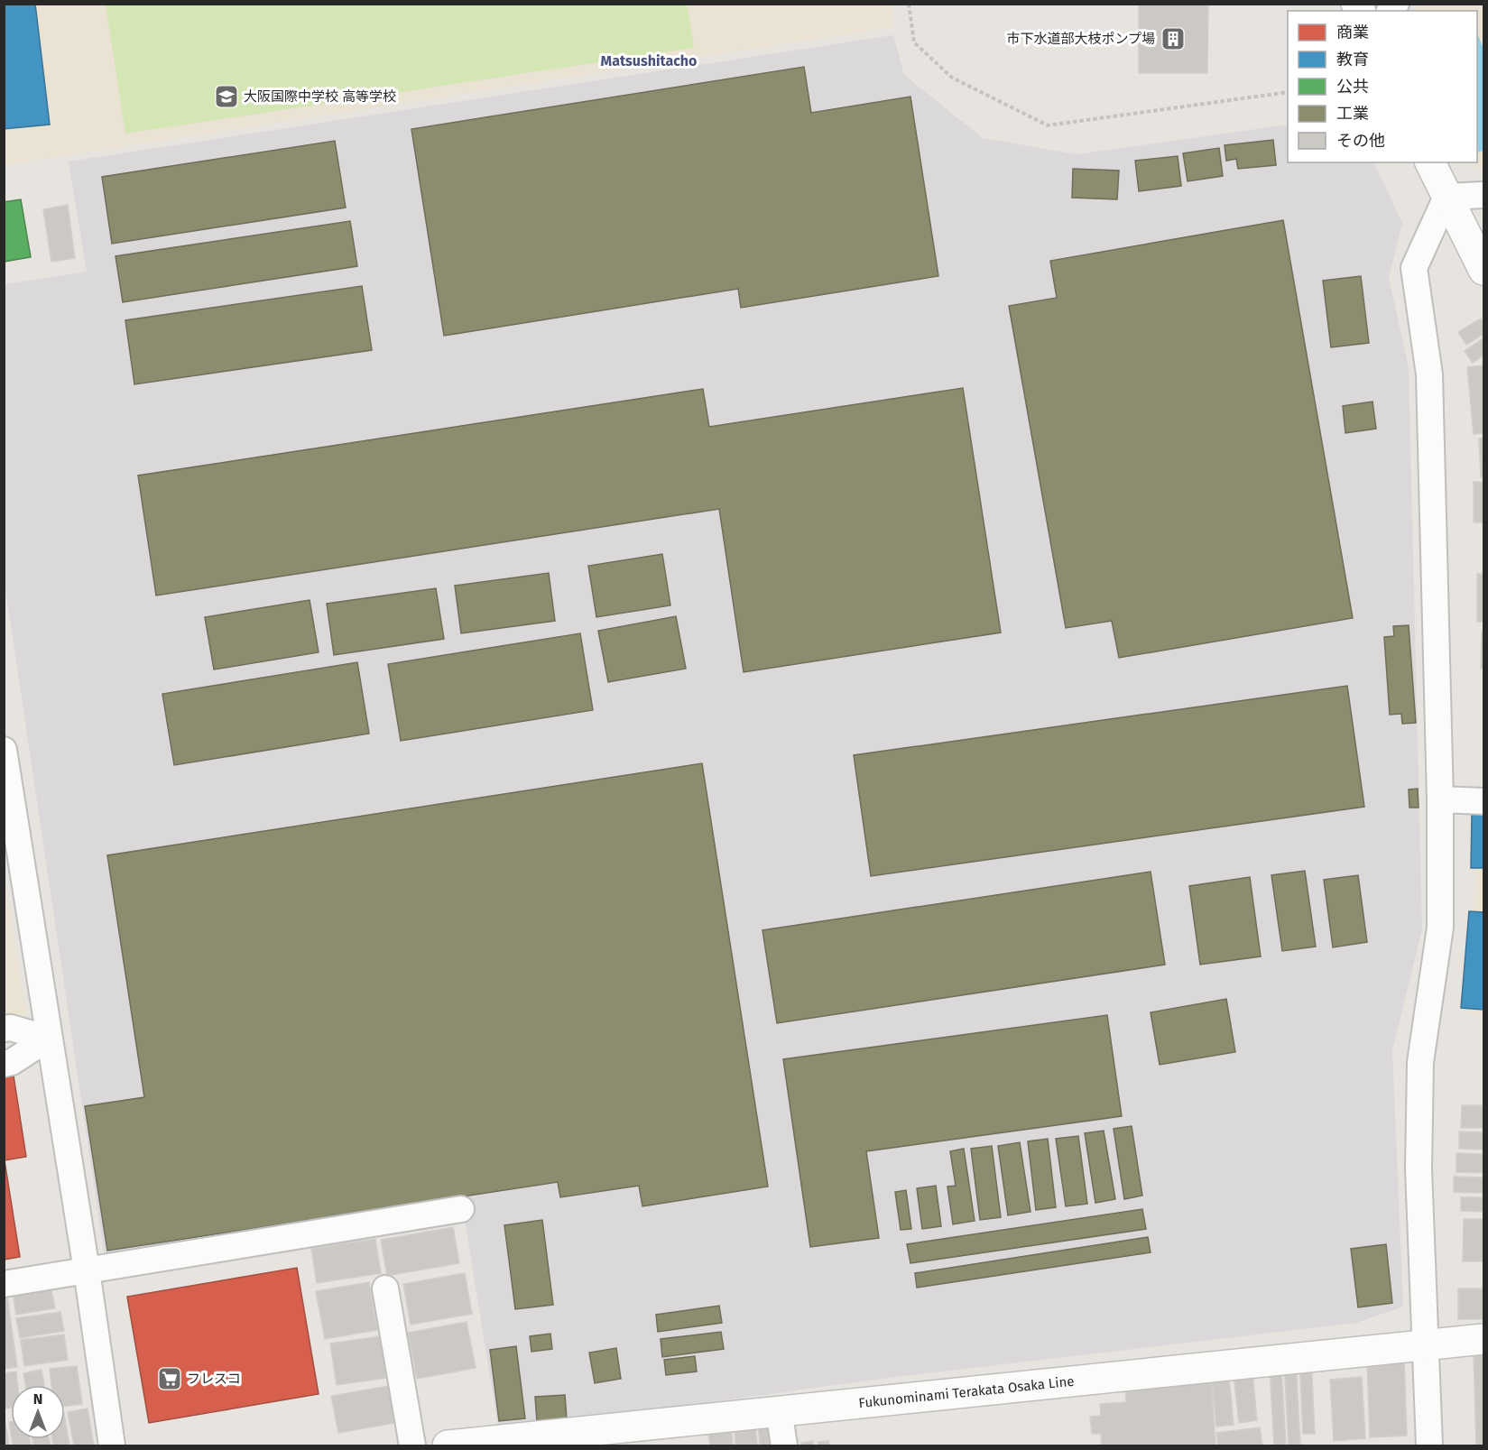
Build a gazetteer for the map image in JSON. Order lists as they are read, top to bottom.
{
  "streets": {
    "main road": ["Fukunominami Terakata Osaka Line"]
  },
  "districts": ["Matsushitacho"],
  "places": {
    "building": ["市下水道部大枝ポンプ場"],
    "school or university": ["大阪国際中学校 高等学校"],
    "supermarket": ["フレスコ"]
  },
  "legend": [
    "商業",
    "教育",
    "公共",
    "工業",
    "その他"
  ],
  "north": "top"
}
